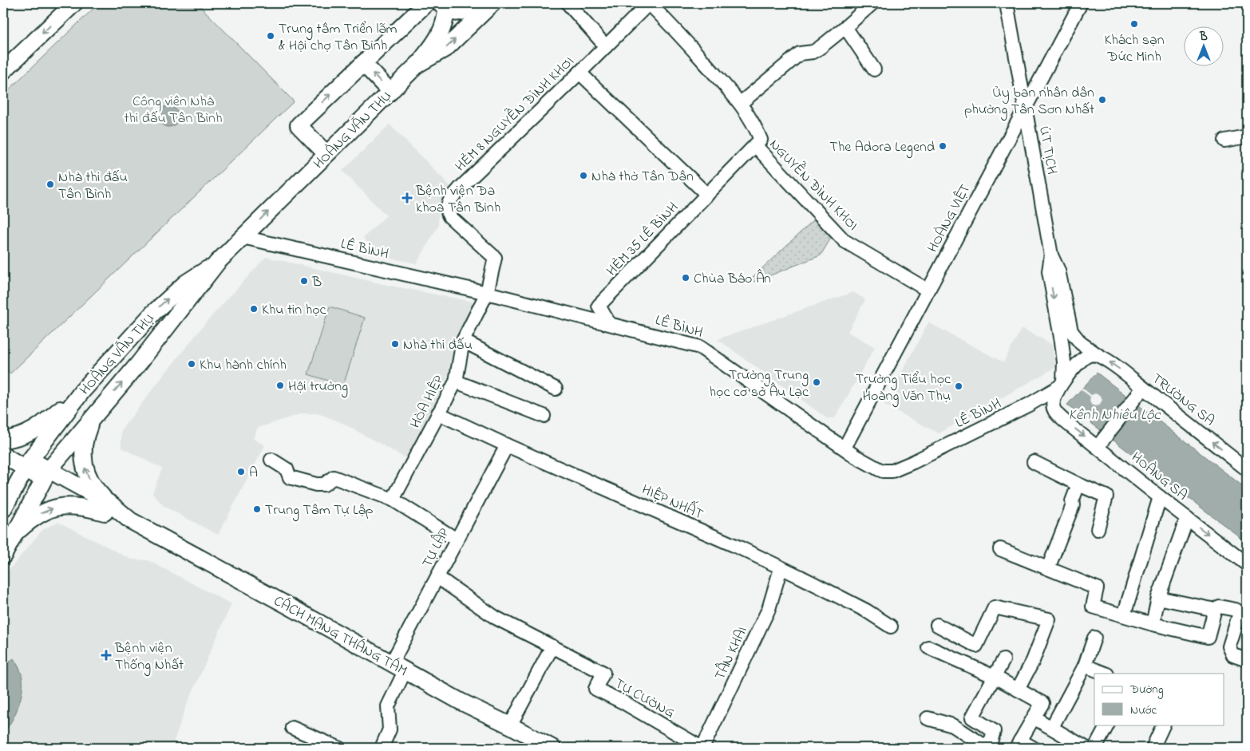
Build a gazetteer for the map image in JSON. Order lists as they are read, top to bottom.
{
  "streets": {
    "main road": ["HOÀNG VĂN THỤ", "CÁCH MẠNG THÁNG TÁM"],
    "street": [
      "HẺM 8 NGUYỄN ĐÌNH KHƠI",
      "ÚT TỊCH",
      "NGUYỄN ĐÌNH KHƠI",
      "HOÀNG VIỆT",
      "HẺM 35 LÊ BÌNH",
      "LÊ BÌNH",
      "TRƯỜNG SA",
      "HÒA HIỆP",
      "HOÀNG SA",
      "HIỆP NHẤT",
      "TỰ LẬP",
      "TÂN KHAI",
      "TỰ CƯỜNG"
    ]
  },
  "crossings": [
    ["HẺM 8 NGUYỄN ĐÌNH KHƠI", "NGUYỄN ĐÌNH KHƠI"],
    ["HẺM 8 NGUYỄN ĐÌNH KHƠI", "LÊ BÌNH"],
    ["HẺM 8 NGUYỄN ĐÌNH KHƠI", "HÒA HIỆP"],
    ["HOÀNG VĂN THỤ", "LÊ BÌNH"],
    ["HOÀNG VĂN THỤ", "CÁCH MẠNG THÁNG TÁM"],
    ["ÚT TỊCH", "HOÀNG VIỆT"],
    ["ÚT TỊCH", "LÊ BÌNH"],
    ["ÚT TỊCH", "TRƯỜNG SA"],
    ["ÚT TỊCH", "HOÀNG SA"],
    ["NGUYỄN ĐÌNH KHƠI", "HOÀNG VIỆT"],
    ["NGUYỄN ĐÌNH KHƠI", "HẺM 35 LÊ BÌNH"],
    ["HOÀNG VIỆT", "LÊ BÌNH"],
    ["HẺM 35 LÊ BÌNH", "LÊ BÌNH"],
    ["LÊ BÌNH", "TRƯỜNG SA"],
    ["LÊ BÌNH", "HÒA HIỆP"],
    ["LÊ BÌNH", "HOÀNG SA"],
    ["TRƯỜNG SA", "HOÀNG SA"],
    ["HÒA HIỆP", "HIỆP NHẤT"],
    ["HIỆP NHẤT", "TỰ LẬP"],
    ["HIỆP NHẤT", "TÂN KHAI"],
    ["TỰ LẬP", "CÁCH MẠNG THÁNG TÁM"],
    ["TỰ LẬP", "TỰ CƯỜNG"],
    ["TÂN KHAI", "TỰ CƯỜNG"]
  ],
  "one_way": ["HOÀNG VĂN THỤ", "TRƯỜNG SA"],
  "water": ["Kênh Nhiêu Lộc"],
  "parks": ["Công viên Nhà thi đấu Tân Bình"],
  "places": {
    "other": [
      "Khách sạn Đức Minh",
      "Trung tâm Triển lãm & Hội chợ Tân Bình",
      "Ủy ban nhân dân phường Tân Sơn Nhất",
      "The Adora Legend",
      "Nhà thờ Tân Dân",
      "Nhà thi đấu Tân Bình",
      "Chùa Báo Ân",
      "B",
      "Khu tin học",
      "Nhà thi đấu",
      "Khu hành chính",
      "Trường Trung học cơ sở Âu Lạc",
      "Hội trường",
      "Trường Tiểu học Hoàng Văn Thụ",
      "A",
      "Trung Tâm Tự Lập"
    ],
    "health": ["Bệnh viện Đa khoa Tân Bình", "Bệnh viện Thống Nhất"]
  },
  "legend": ["Đường", "Nước"],
  "north": "top"
}
